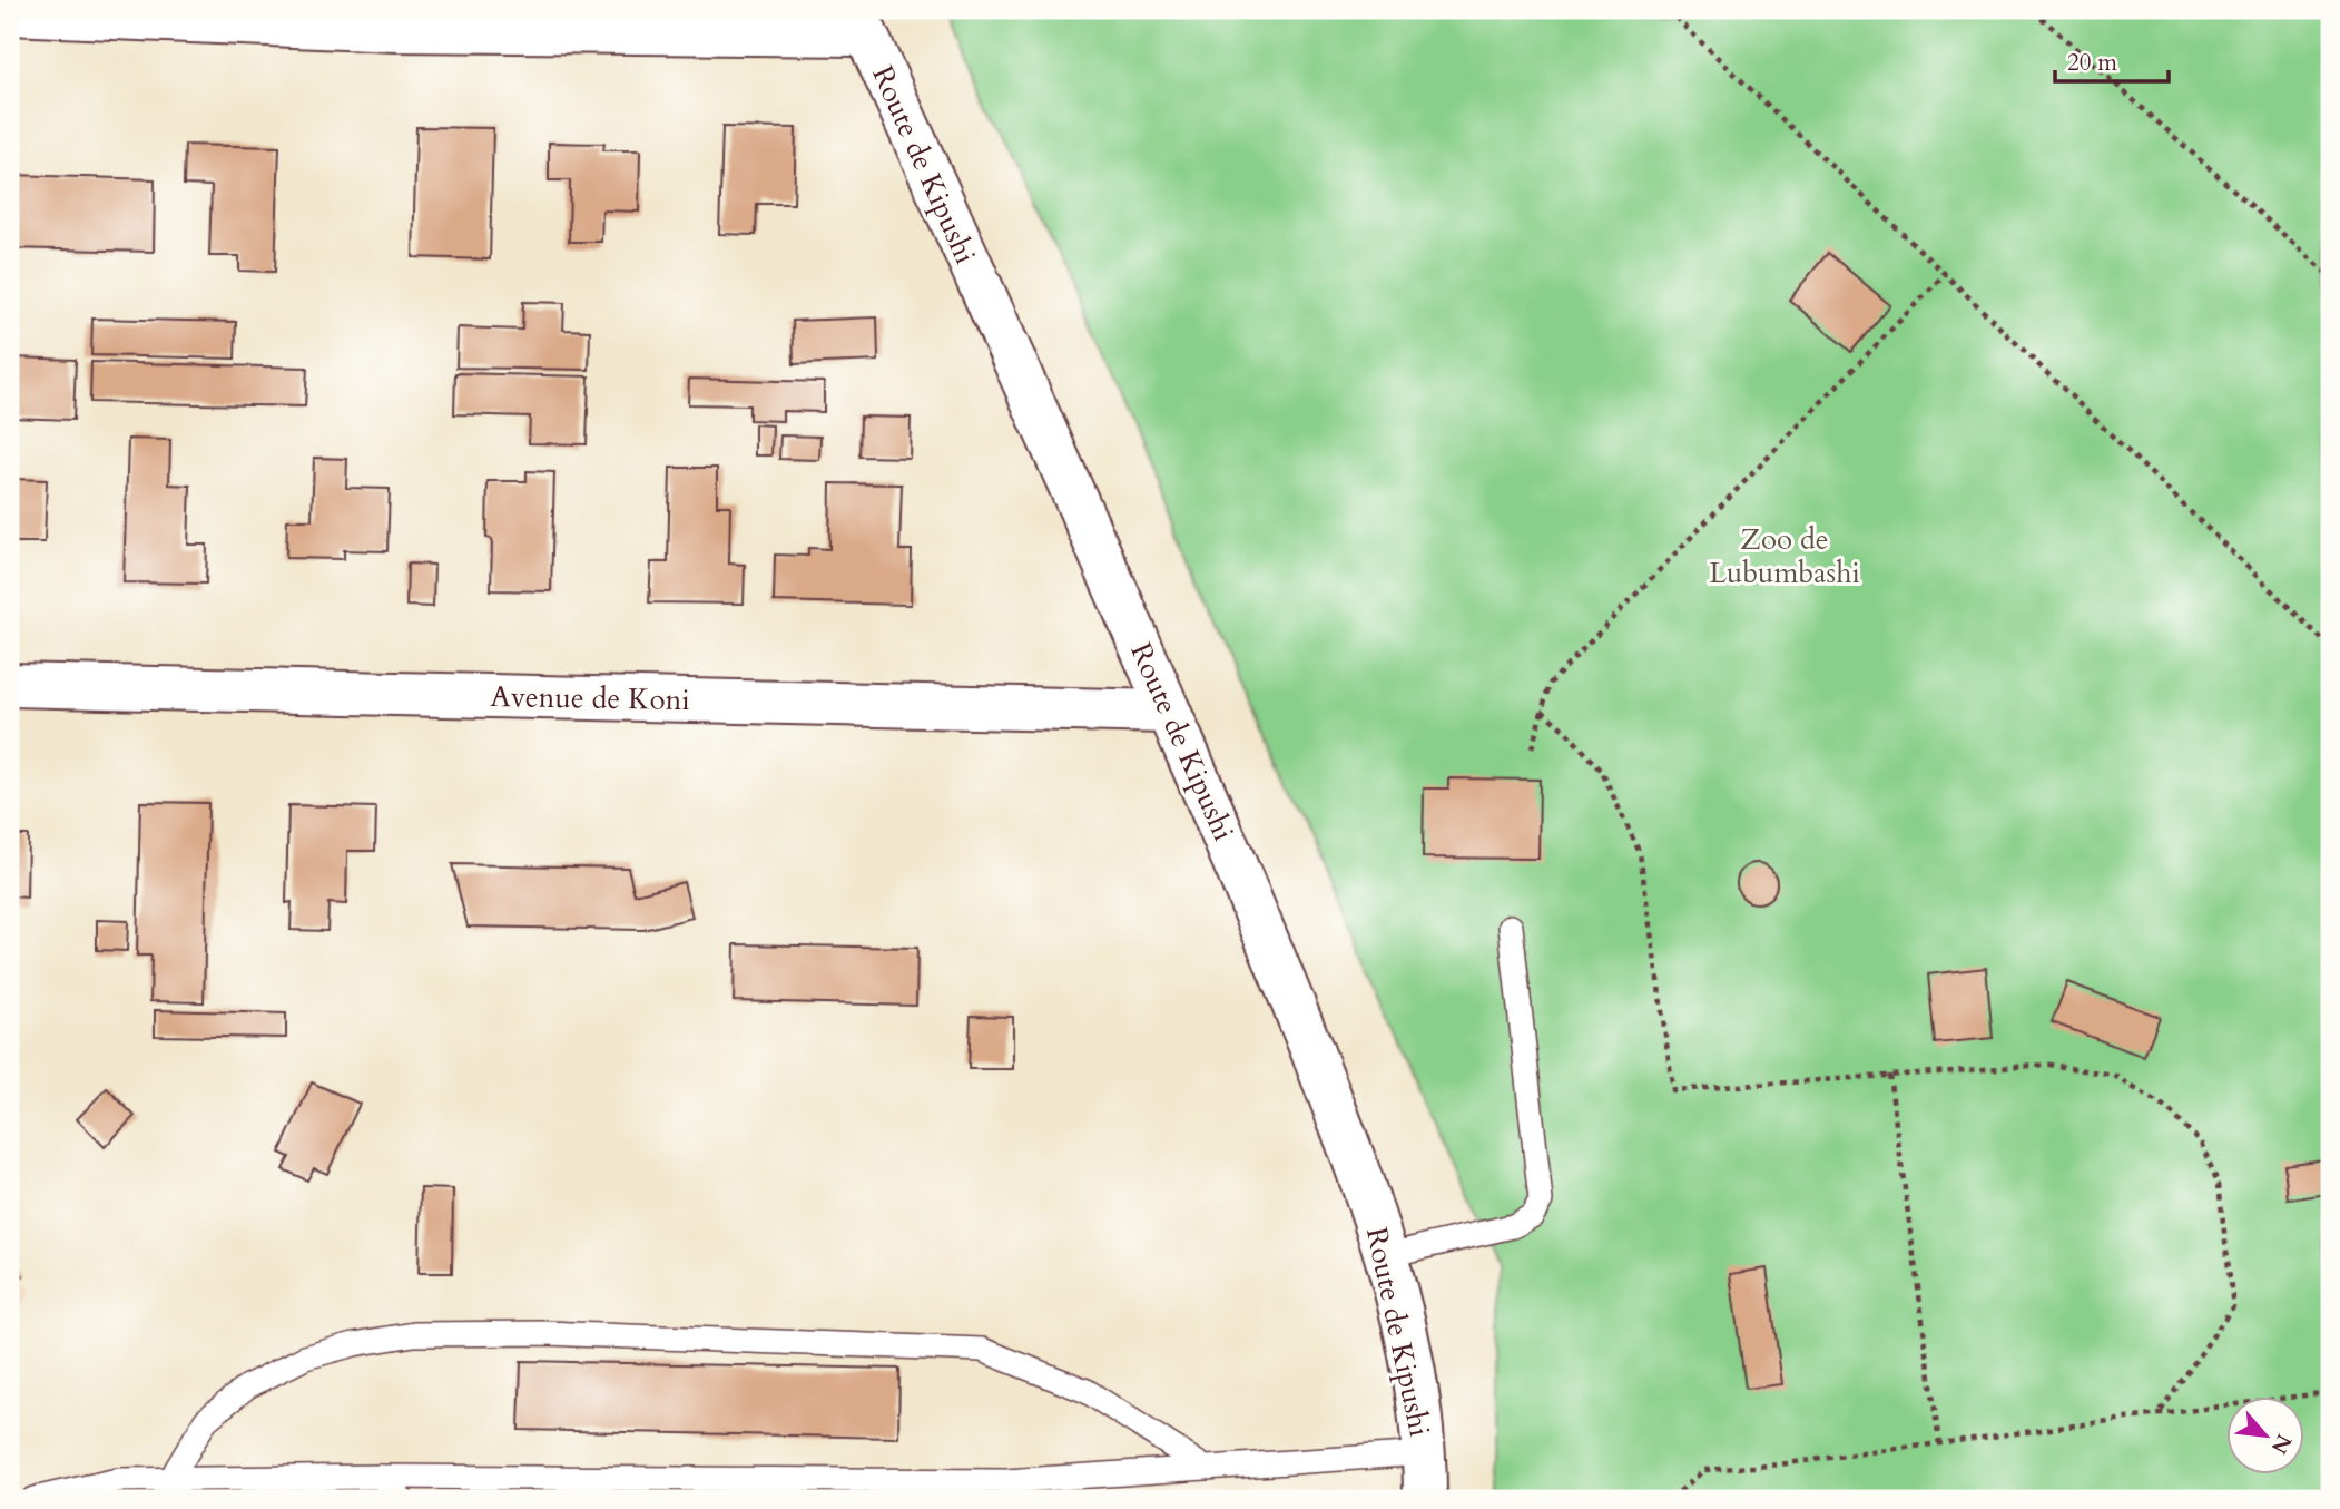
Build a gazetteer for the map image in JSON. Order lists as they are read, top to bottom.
{
  "streets": {
    "main road": ["Route de Kipushi", "Avenue de Koni"]
  },
  "crossings": [
    ["Route de Kipushi", "Avenue de Koni"]
  ],
  "parks": ["Zoo de Lubumbashi"],
  "scale_bar": "20 m",
  "north": "bottom right"
}
